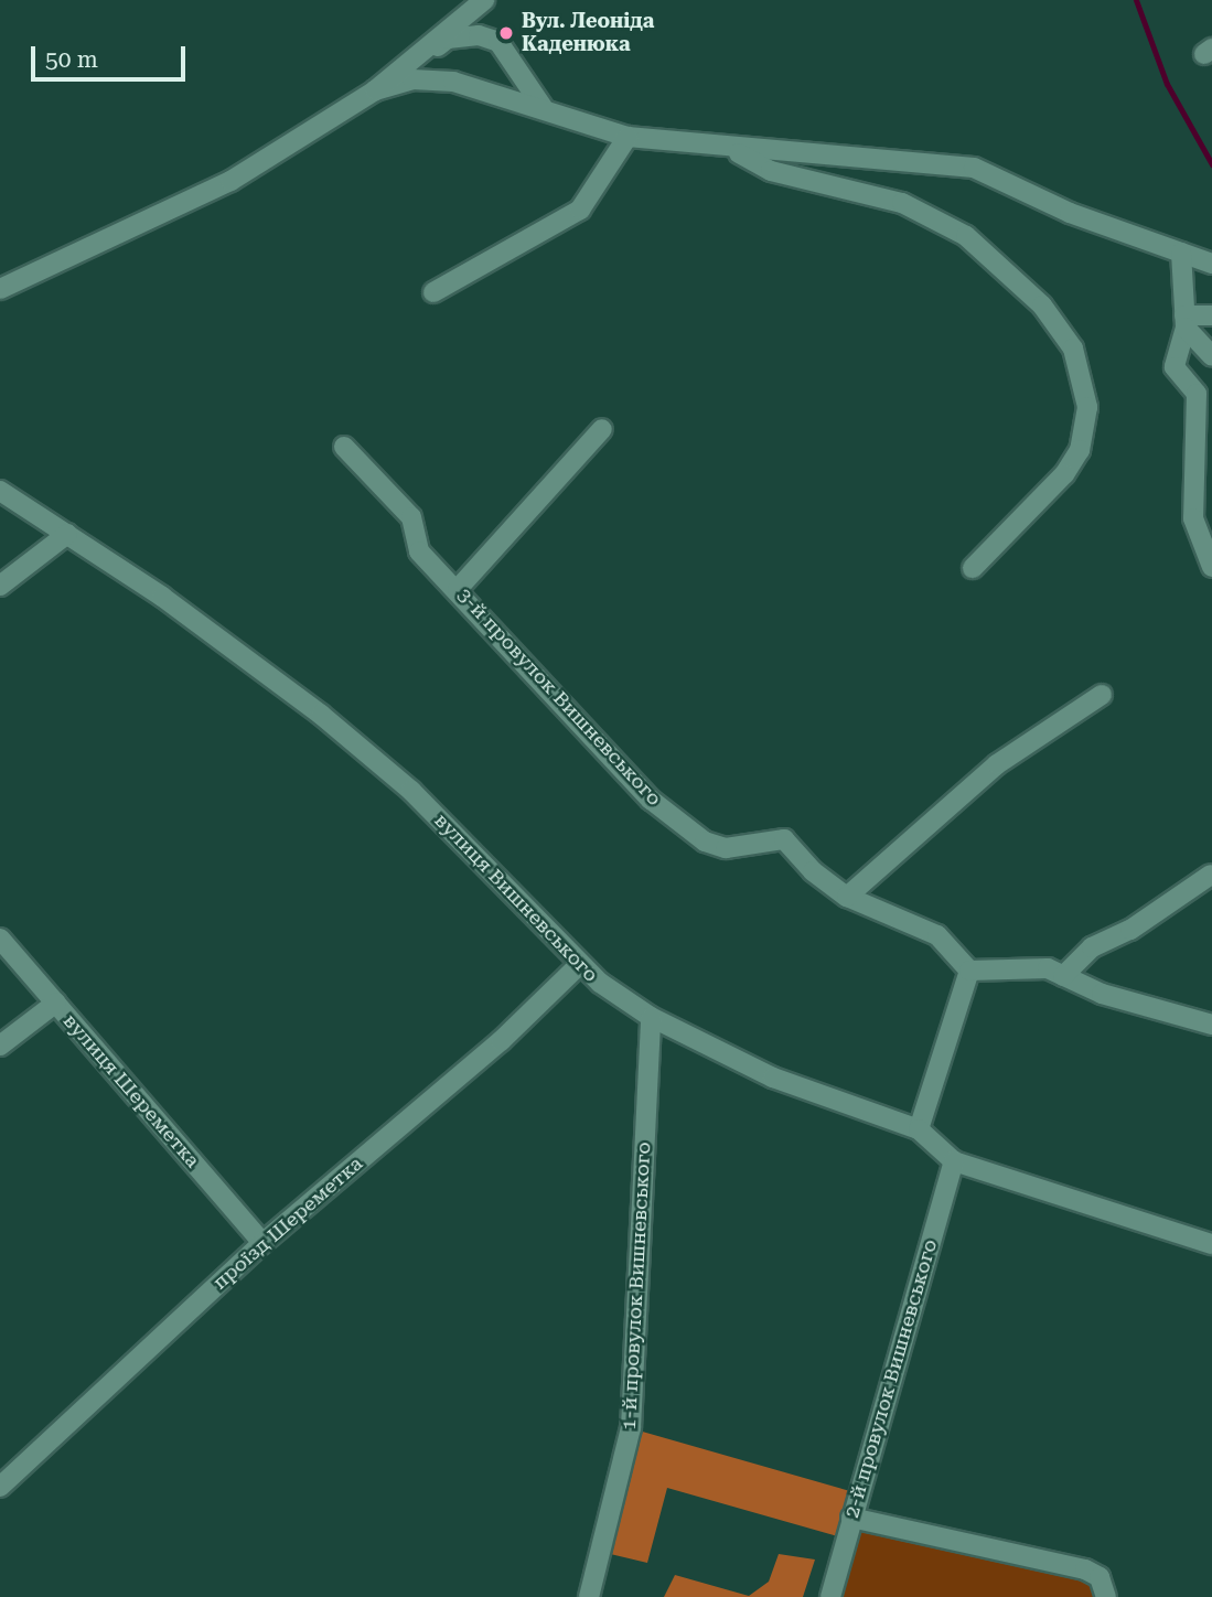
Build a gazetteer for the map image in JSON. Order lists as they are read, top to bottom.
{
  "streets": {
    "street": [
      "3-й провулок Вишневського",
      "вулиця Вишневського",
      "вулиця Шереметка",
      "проїзд Шереметка",
      "1-й провулок Вишневського",
      "2-й провулок Вишневського"
    ]
  },
  "crossings": [
    ["вулиця Вишневського", "проїзд Шереметка"],
    ["вулиця Вишневського", "1-й провулок Вишневського"],
    ["вулиця Шереметка", "проїзд Шереметка"]
  ],
  "places": ["Вул. Леоніда Каденюка"],
  "scale_bar": "50 m"
}
